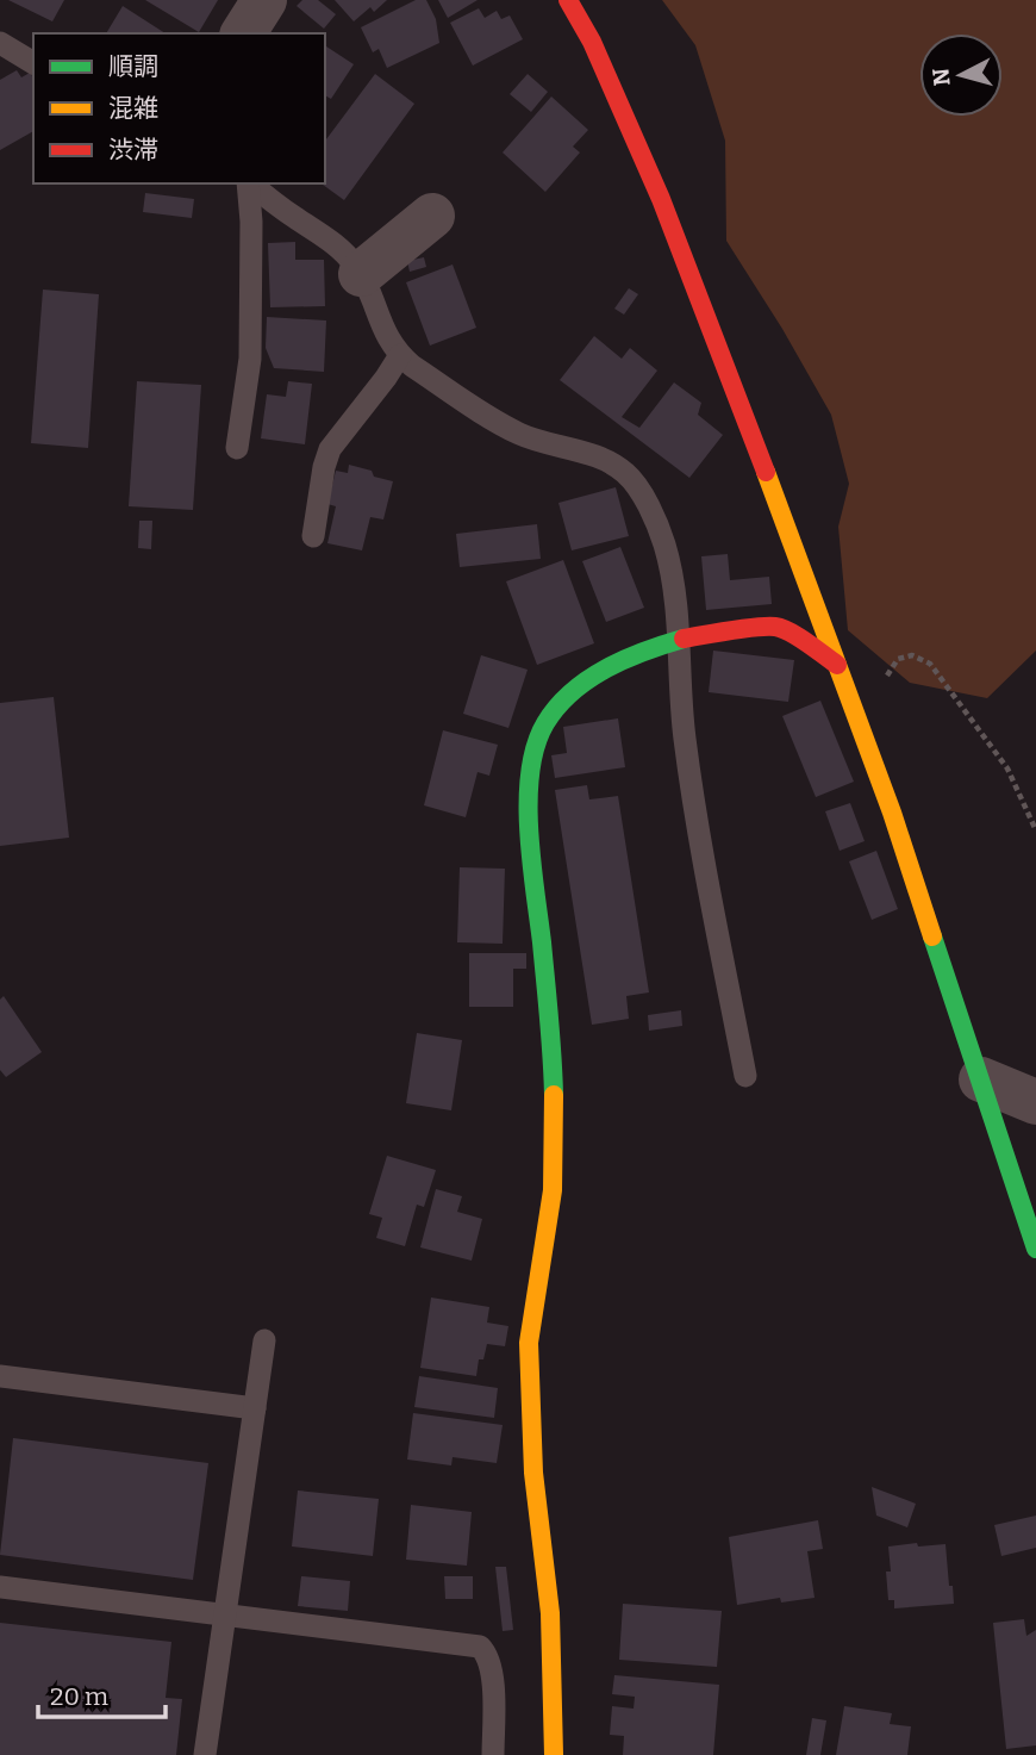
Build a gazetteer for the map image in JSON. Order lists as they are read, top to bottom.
{
  "legend": ["順調", "混雑", "渋滞"],
  "scale_bar": "20 m",
  "north": "left"
}
